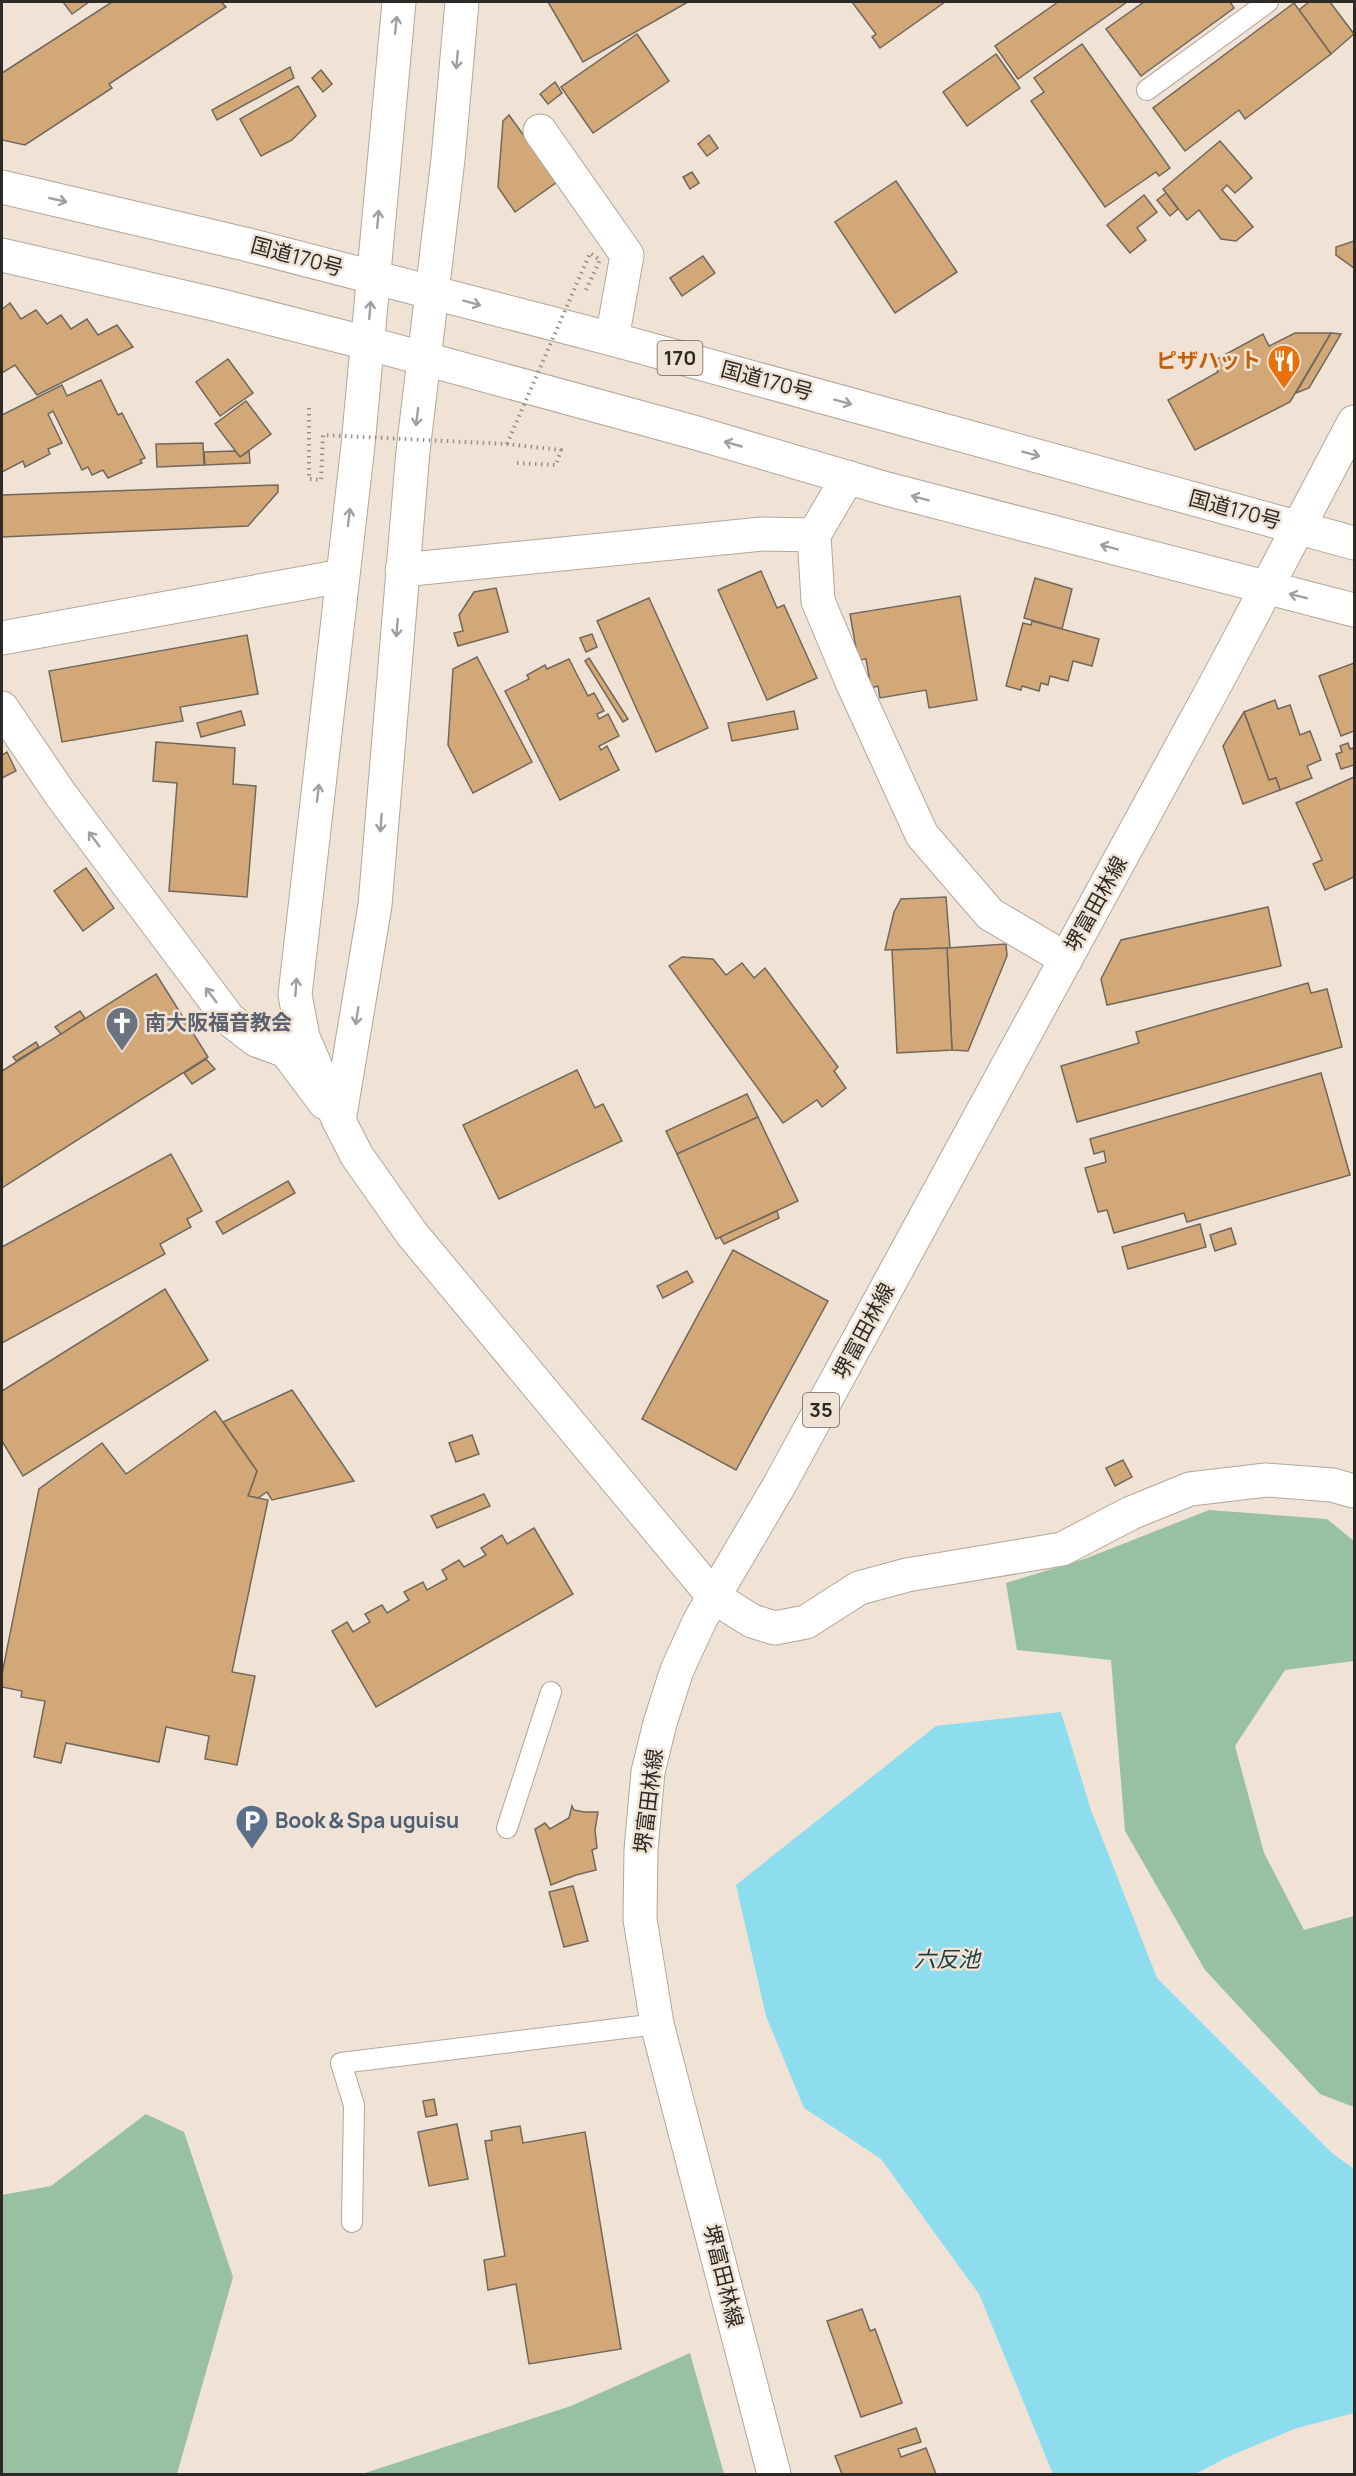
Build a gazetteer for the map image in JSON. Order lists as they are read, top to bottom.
{
  "streets": {
    "main road": [
      "国道170号",
      "170",
      "堺富田林線",
      "35"
    ]
  },
  "crossings": [
    ["国道170号", "堺富田林線"]
  ],
  "water": ["六反池"],
  "places": {
    "restaurant": ["ピザハット"],
    "church": ["南大阪福音教会"],
    "parking": ["Book＆Spa uguisu"]
  }
}
